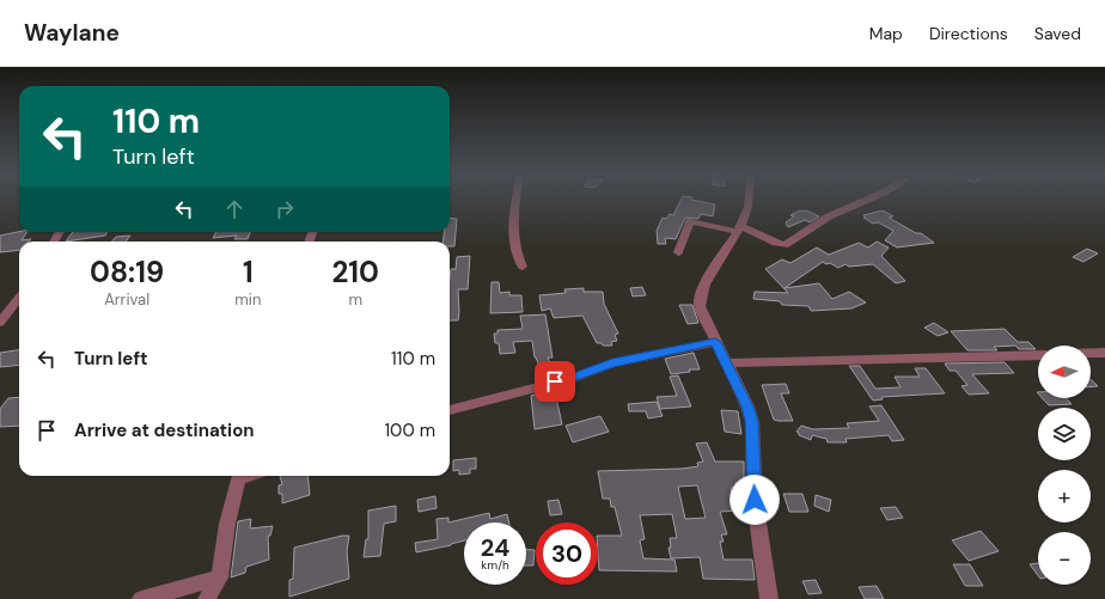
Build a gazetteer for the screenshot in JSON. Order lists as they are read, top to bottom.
{
  "north": "left",
  "page": {
    "header": "Waylane",
    "nav": ["Map", "Directions", "Saved"],
    "turn": ["110 m", "Turn left"],
    "eta": [
      "08:19",
      "Arrival",
      "1",
      "min",
      "210",
      "m"
    ],
    "list": [
      {
        "name": "Turn left",
        "value": "110 m"
      },
      {
        "name": "Arrive at destination",
        "value": "100 m"
      }
    ],
    "map_buttons": ["+", "−"],
    "speed": "24 km/h",
    "limit": "30"
  }
}
